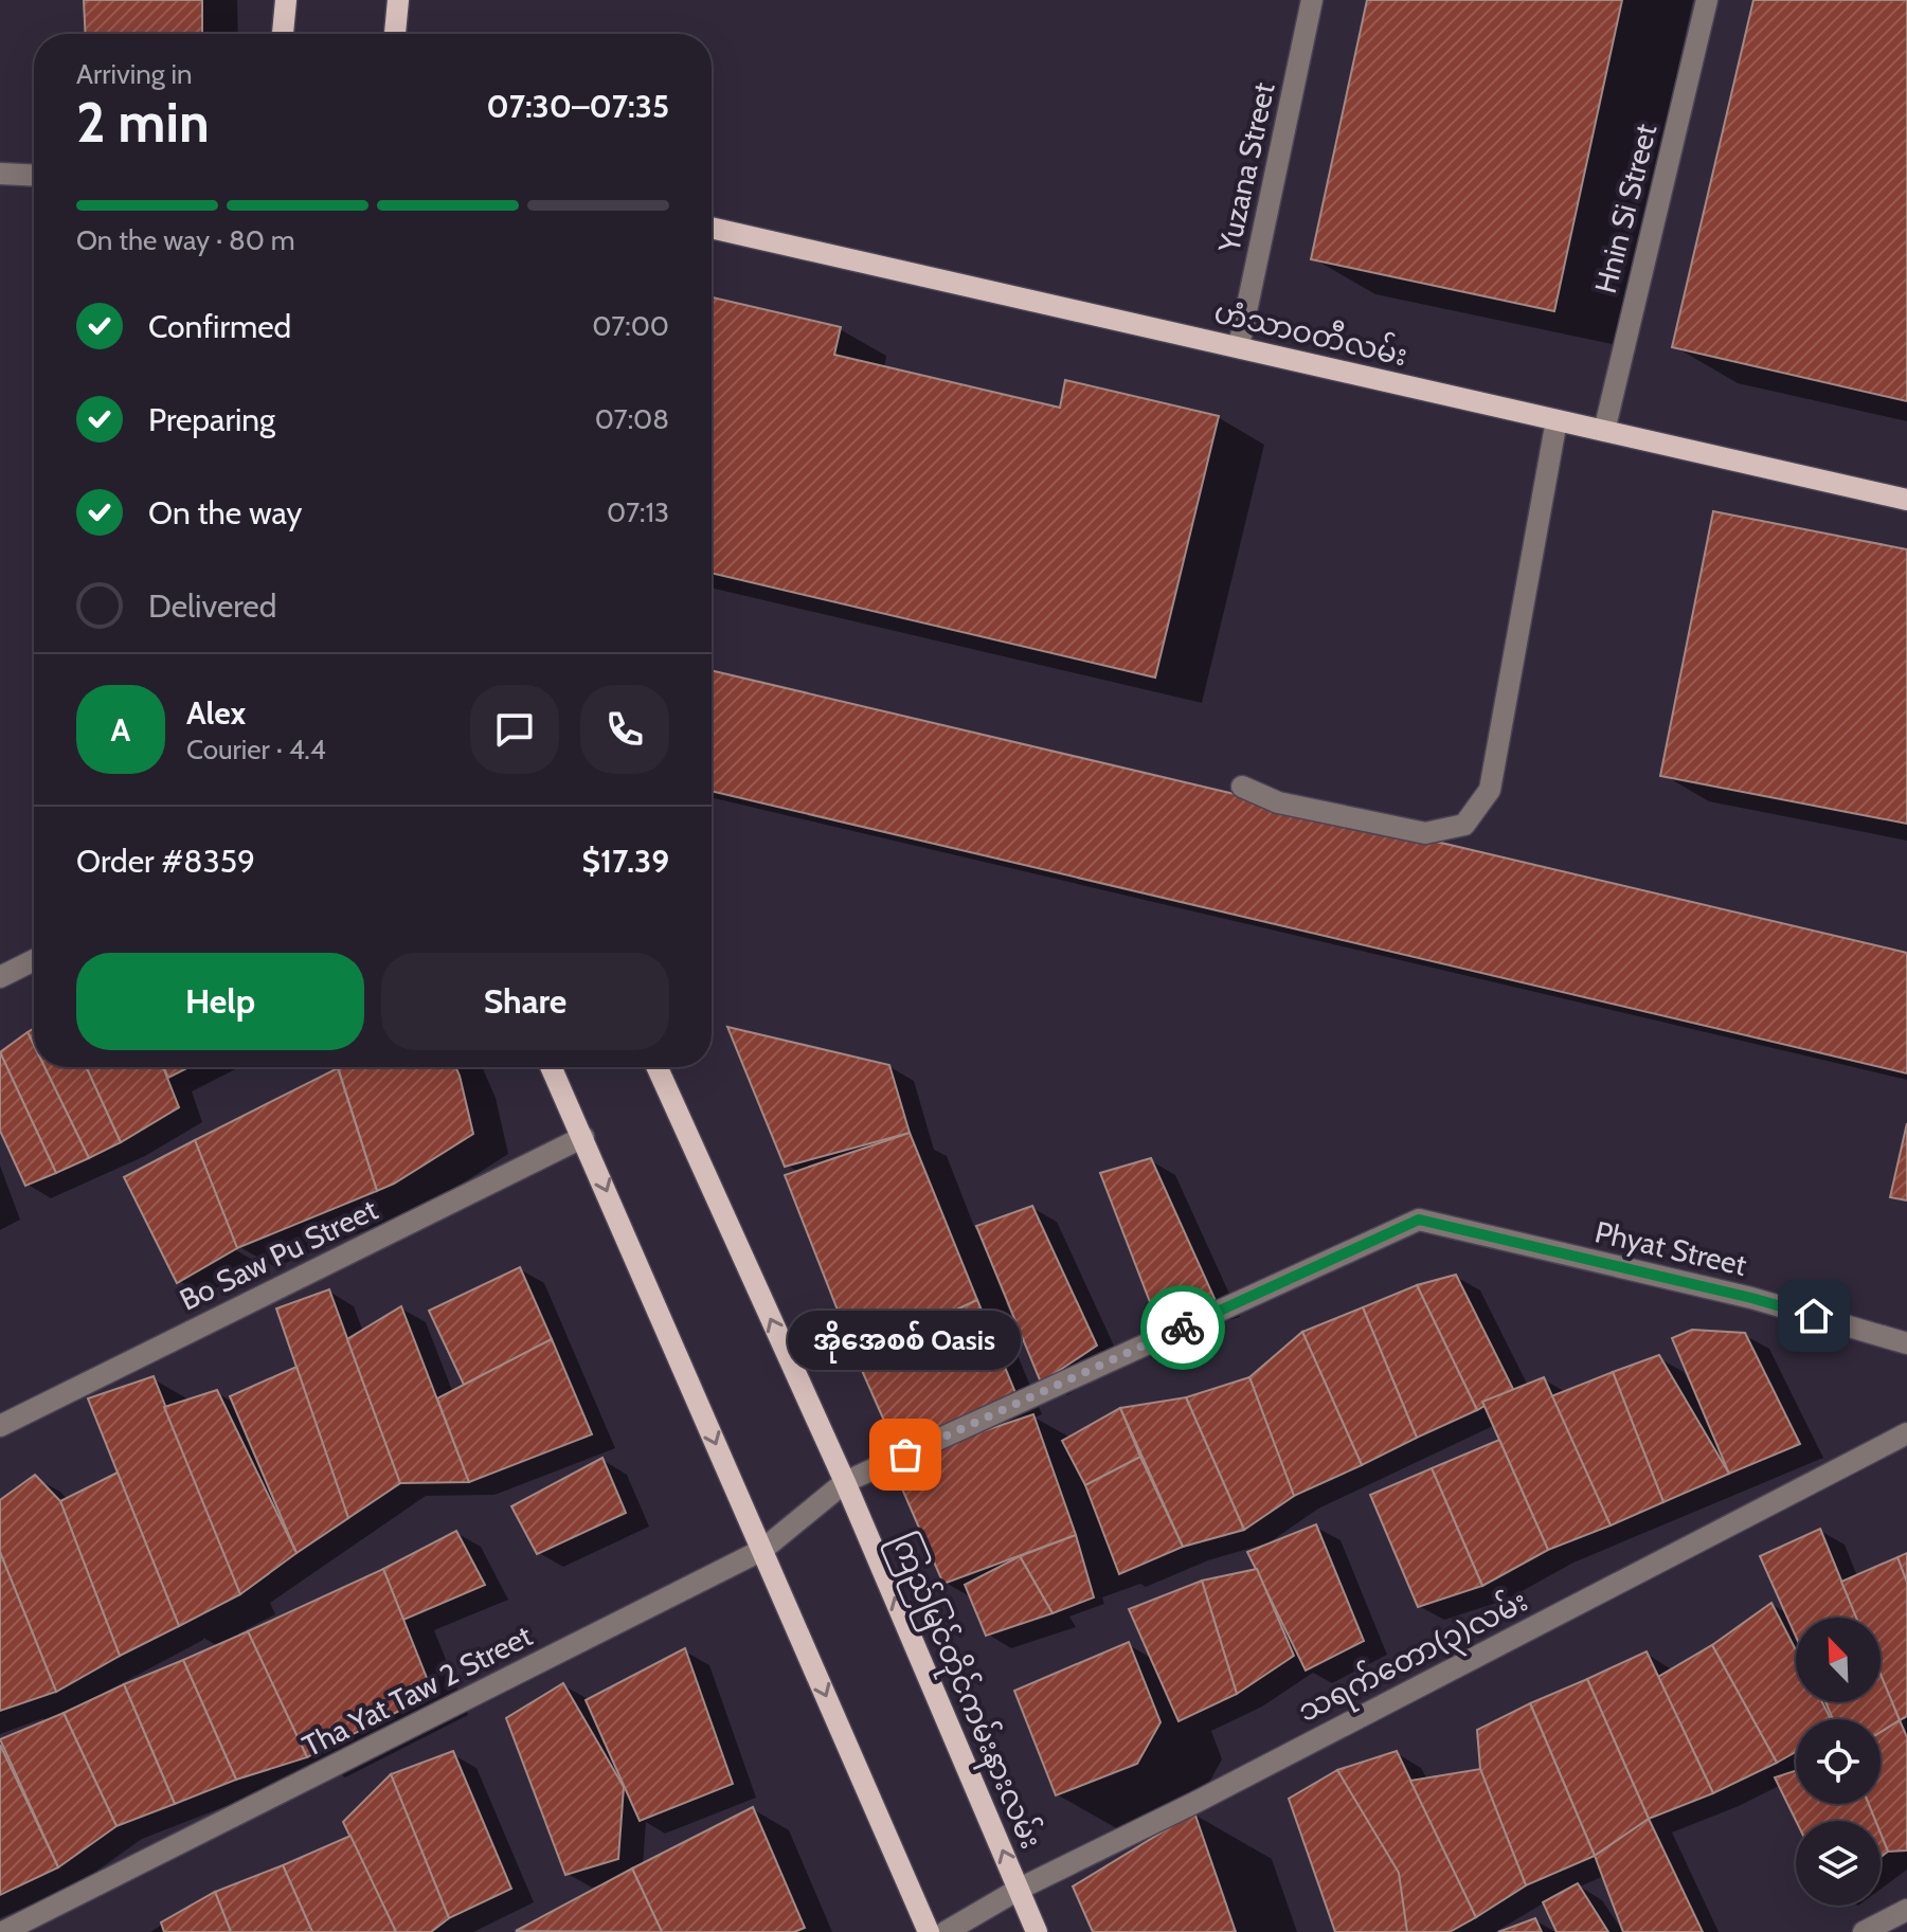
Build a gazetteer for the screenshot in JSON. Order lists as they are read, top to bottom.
{
  "streets": {
    "main road": ["ဟံသာဝတီလမ်း", "ကြည်မြင်တိုင်ကမ်းနားလမ်း"],
    "street": [
      "Yuzana Street",
      "Hnin Si Street",
      "Phyat Street",
      "Bo Saw Pu Street",
      "သရက်တော(၃)လမ်း",
      "Tha Yat Taw 2 Street"
    ]
  },
  "crossings": [
    ["Yuzana Street", "ဟံသာဝတီလမ်း"],
    ["Hnin Si Street", "ဟံသာဝတီလမ်း"],
    ["Phyat Street", "Tha Yat Taw 2 Street"],
    ["သရက်တော(၃)လမ်း", "ကြည်မြင်တိုင်ကမ်းနားလမ်း"],
    ["Tha Yat Taw 2 Street", "ကြည်မြင်တိုင်ကမ်းနားလမ်း"]
  ],
  "places": ["အိုအေစစ် Oasis"],
  "north": "top left",
  "page": {
    "heading": ["2 min", "Arriving in", "07:30–07:35"],
    "panel": [
      "Alex",
      "Courier · 4.4",
      "Order #8359",
      "$17.39"
    ],
    "bar": "On the way · 80 m",
    "list": [
      ["Confirmed", "07:00"],
      ["Preparing", "07:08"],
      ["On the way", "07:13"],
      "Delivered"
    ],
    "round": "A",
    "buttons": ["Help", "Share"],
    "bubble": "အိုအေစစ် Oasis"
  }
}
